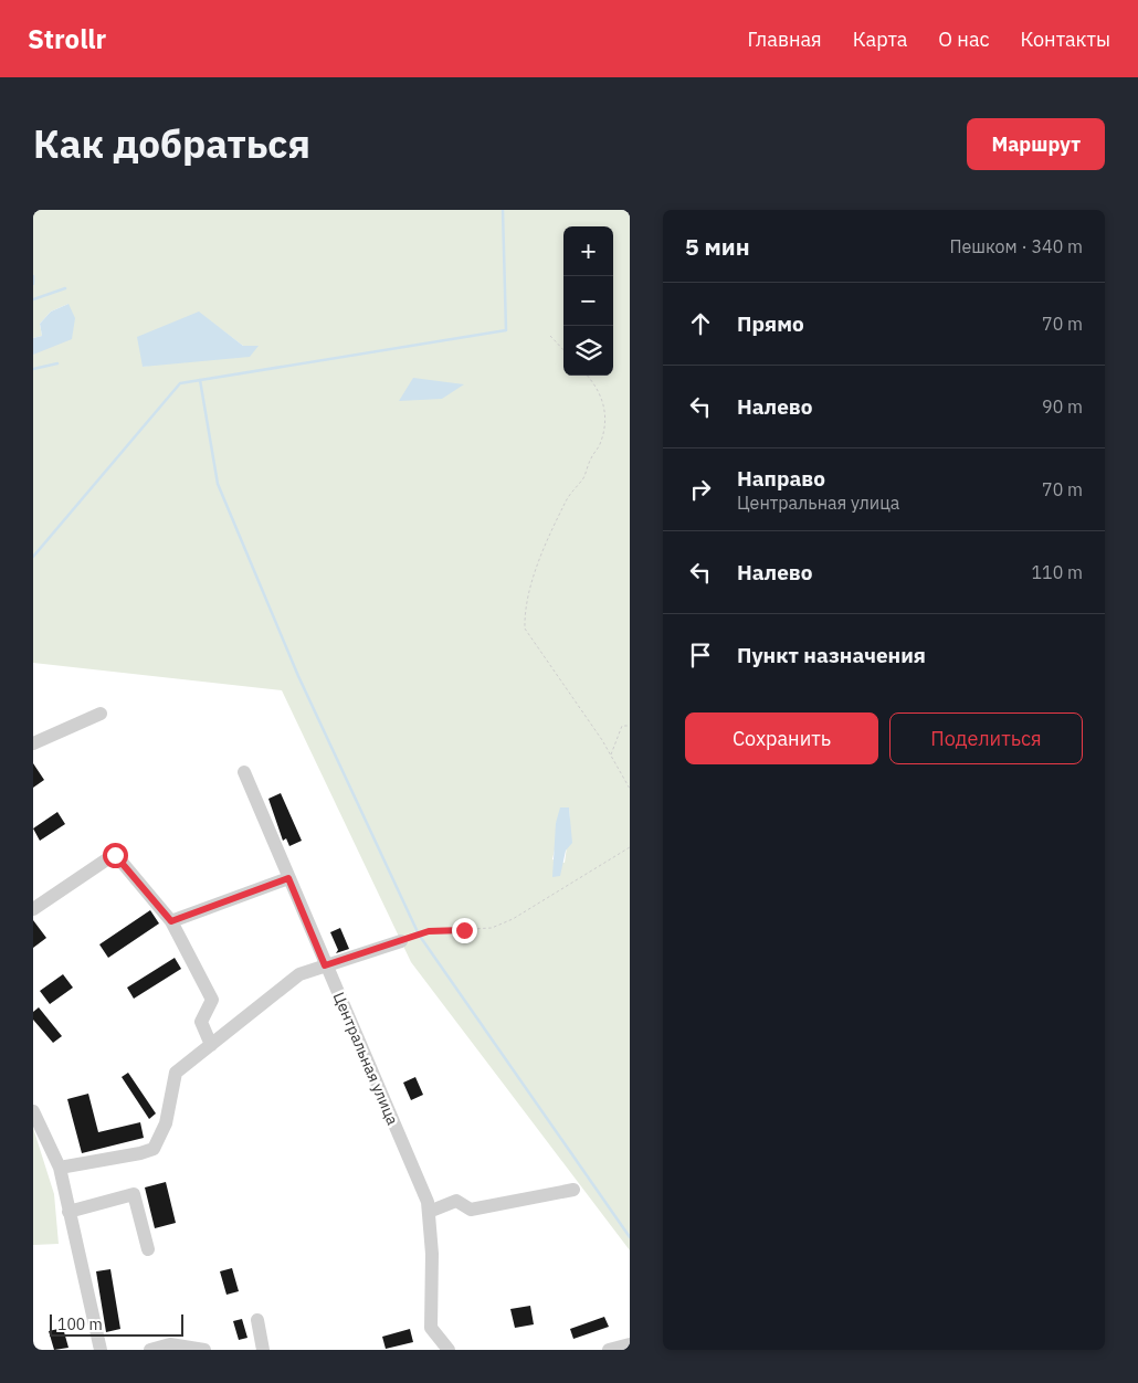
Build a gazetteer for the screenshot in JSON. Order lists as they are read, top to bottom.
{
  "streets": {
    "street": ["Центральная улица"]
  },
  "scale_bar": "100 m",
  "page": {
    "header": "Strollr",
    "nav": [
      "Главная",
      "Карта",
      "О нас",
      "Контакты"
    ],
    "title": "Как добраться",
    "buttons": [
      "Маршрут",
      ["Сохранить", "Поделиться"]
    ],
    "heading": ["5 мин", "Пешком · 340 m"],
    "map_buttons": ["+", "−"],
    "list": [
      ["Прямо", "70 m"],
      ["Налево", "90 m"],
      ["Направо", "Центральная улица", "70 m"],
      ["Налево", "110 m"],
      "Пункт назначения"
    ],
    "scale": "100 m"
  }
}
